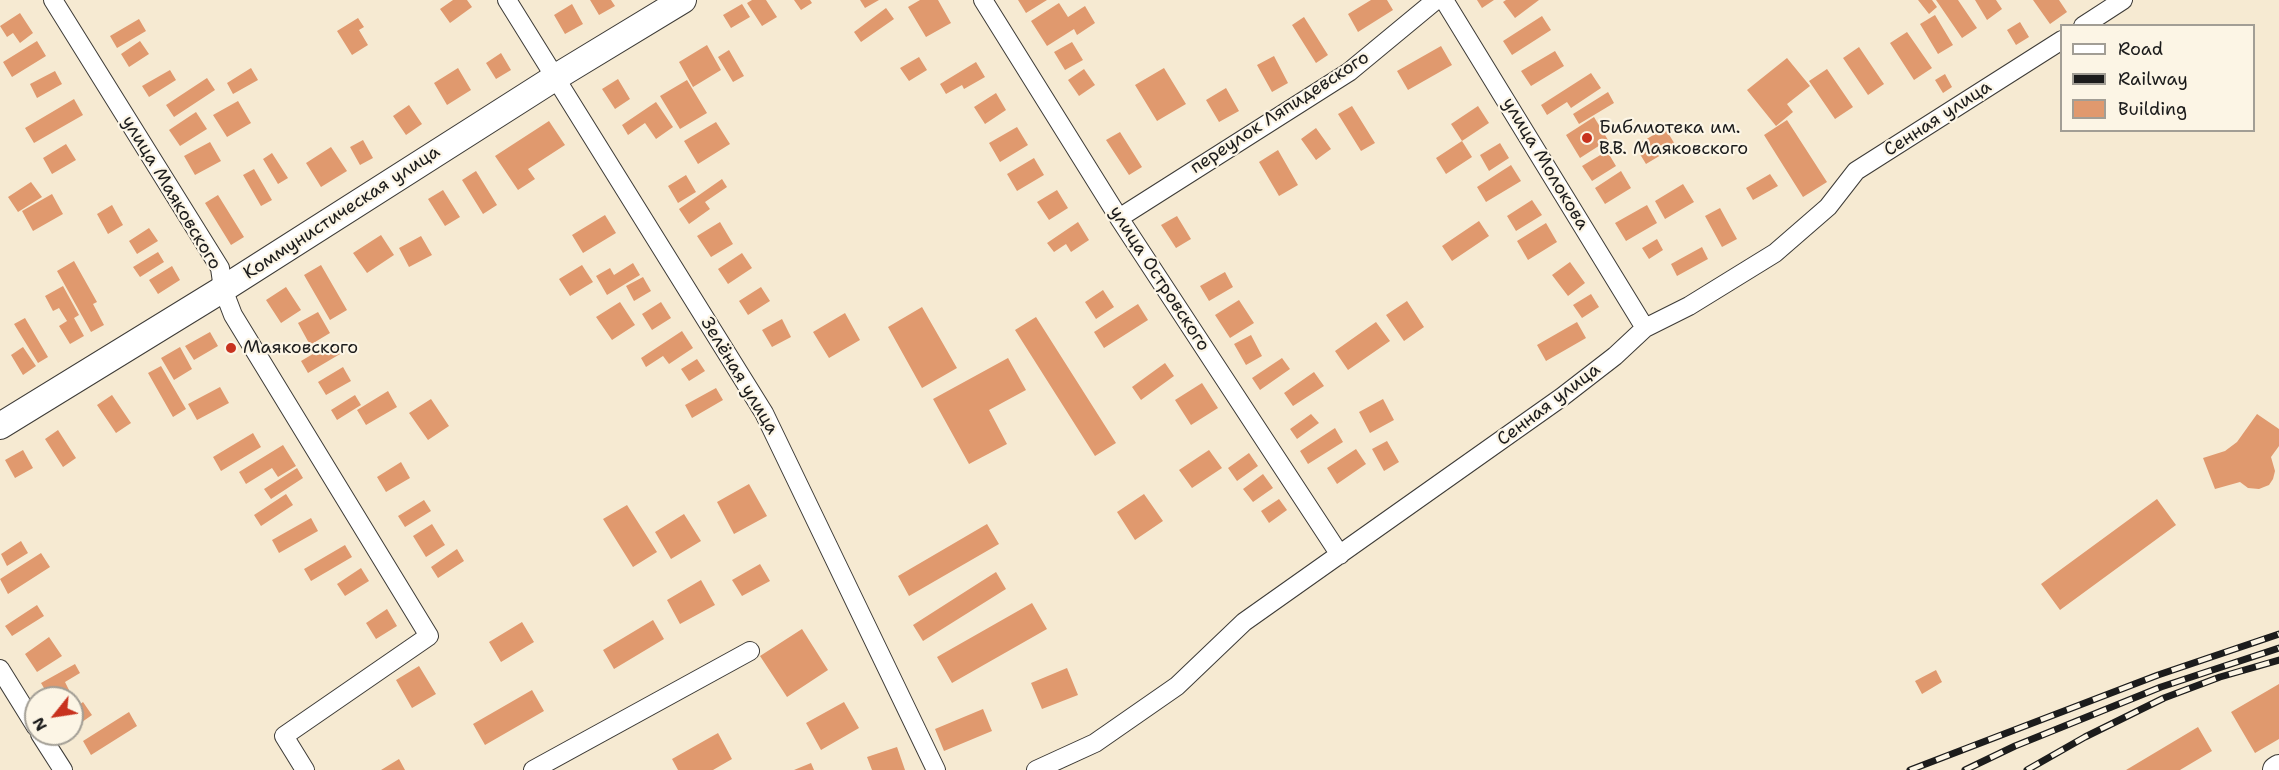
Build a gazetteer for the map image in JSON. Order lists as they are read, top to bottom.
{
  "streets": {
    "street": [
      "переулок Ляпидевского",
      "Сенная улица",
      "улица Молокова",
      "улица Маяковского",
      "Коммунистическая улица",
      "улица Островского",
      "Зелёная улица"
    ]
  },
  "crossings": [
    ["переулок Ляпидевского", "улица Островского"],
    ["Сенная улица", "улица Молокова"],
    ["Сенная улица", "улица Островского"],
    ["улица Маяковского", "Коммунистическая улица"],
    ["Коммунистическая улица", "Зелёная улица"]
  ],
  "places": ["Библиотека им. В.В. Маяковского", "Маяковского"],
  "legend": ["Road", "Railway", "Building"],
  "north": "bottom left"
}
